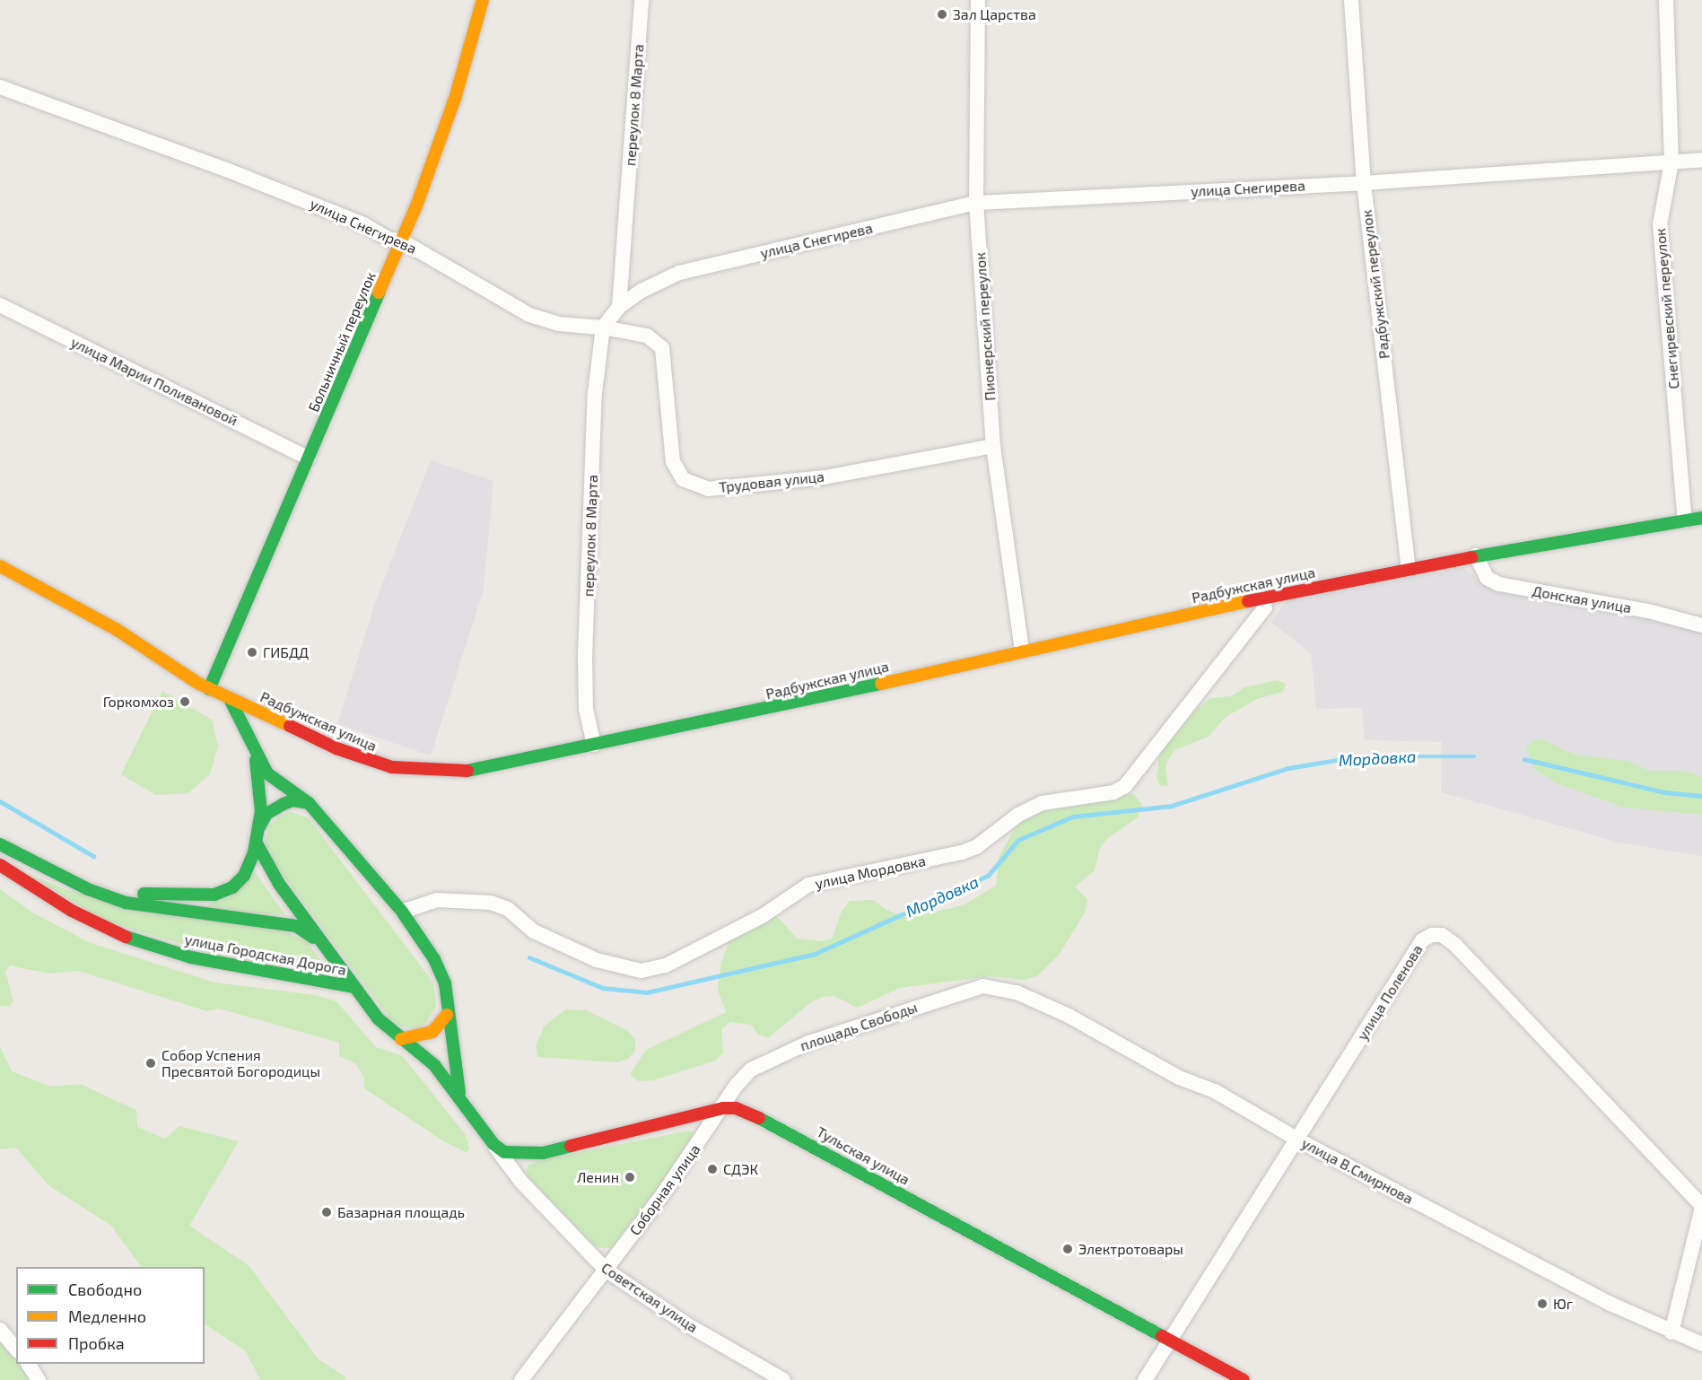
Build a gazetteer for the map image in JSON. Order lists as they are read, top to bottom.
{
  "streets": {
    "main road": [
      "Больничный переулок",
      "Радбужская улица",
      "улица Городская Дорога",
      "Тульская улица"
    ],
    "street": [
      "переулок 8 Марта",
      "улица Снегирева",
      "Радбужский переулок",
      "Снегиревский переулок",
      "Пионерский переулок",
      "улица Марии Поливановой",
      "Трудовая улица",
      "Донская улица",
      "улица Мордовка",
      "улица Поленова",
      "площадь Свободы",
      "улица В.Смирнова",
      "Соборная улица",
      "Советская улица"
    ]
  },
  "crossings": [
    ["переулок 8 Марта", "улица Снегирева"],
    ["переулок 8 Марта", "Трудовая улица"],
    ["переулок 8 Марта", "Радбужская улица"],
    ["улица Снегирева", "Радбужский переулок"],
    ["улица Снегирева", "Снегиревский переулок"],
    ["улица Снегирева", "Пионерский переулок"],
    ["улица Снегирева", "Больничный переулок"],
    ["улица Снегирева", "Трудовая улица"],
    ["Радбужский переулок", "Радбужская улица"],
    ["Снегиревский переулок", "Радбужская улица"],
    ["Пионерский переулок", "Трудовая улица"],
    ["Пионерский переулок", "Радбужская улица"],
    ["Больничный переулок", "улица Марии Поливановой"],
    ["Больничный переулок", "Радбужская улица"],
    ["Радбужская улица", "Донская улица"],
    ["Радбужская улица", "улица Мордовка"],
    ["Радбужская улица", "улица Городская Дорога"],
    ["улица Мордовка", "улица Городская Дорога"],
    ["улица Городская Дорога", "Тульская улица"],
    ["улица Поленова", "Тульская улица"],
    ["улица Поленова", "улица В.Смирнова"],
    ["площадь Свободы", "Тульская улица"],
    ["площадь Свободы", "улица В.Смирнова"],
    ["площадь Свободы", "Соборная улица"],
    ["Тульская улица", "Соборная улица"],
    ["Тульская улица", "Советская улица"],
    ["Соборная улица", "Советская улица"]
  ],
  "water": ["Мордовка"],
  "places": [
    "Зал Царства",
    "ГИБДД",
    "Горкомхоз",
    "Собор Успения Пресвятой Богородицы",
    "СДЭК",
    "Ленин",
    "Базарная площадь",
    "Электротовары",
    "Юг"
  ],
  "legend": ["Свободно", "Медленно", "Пробка"]
}
